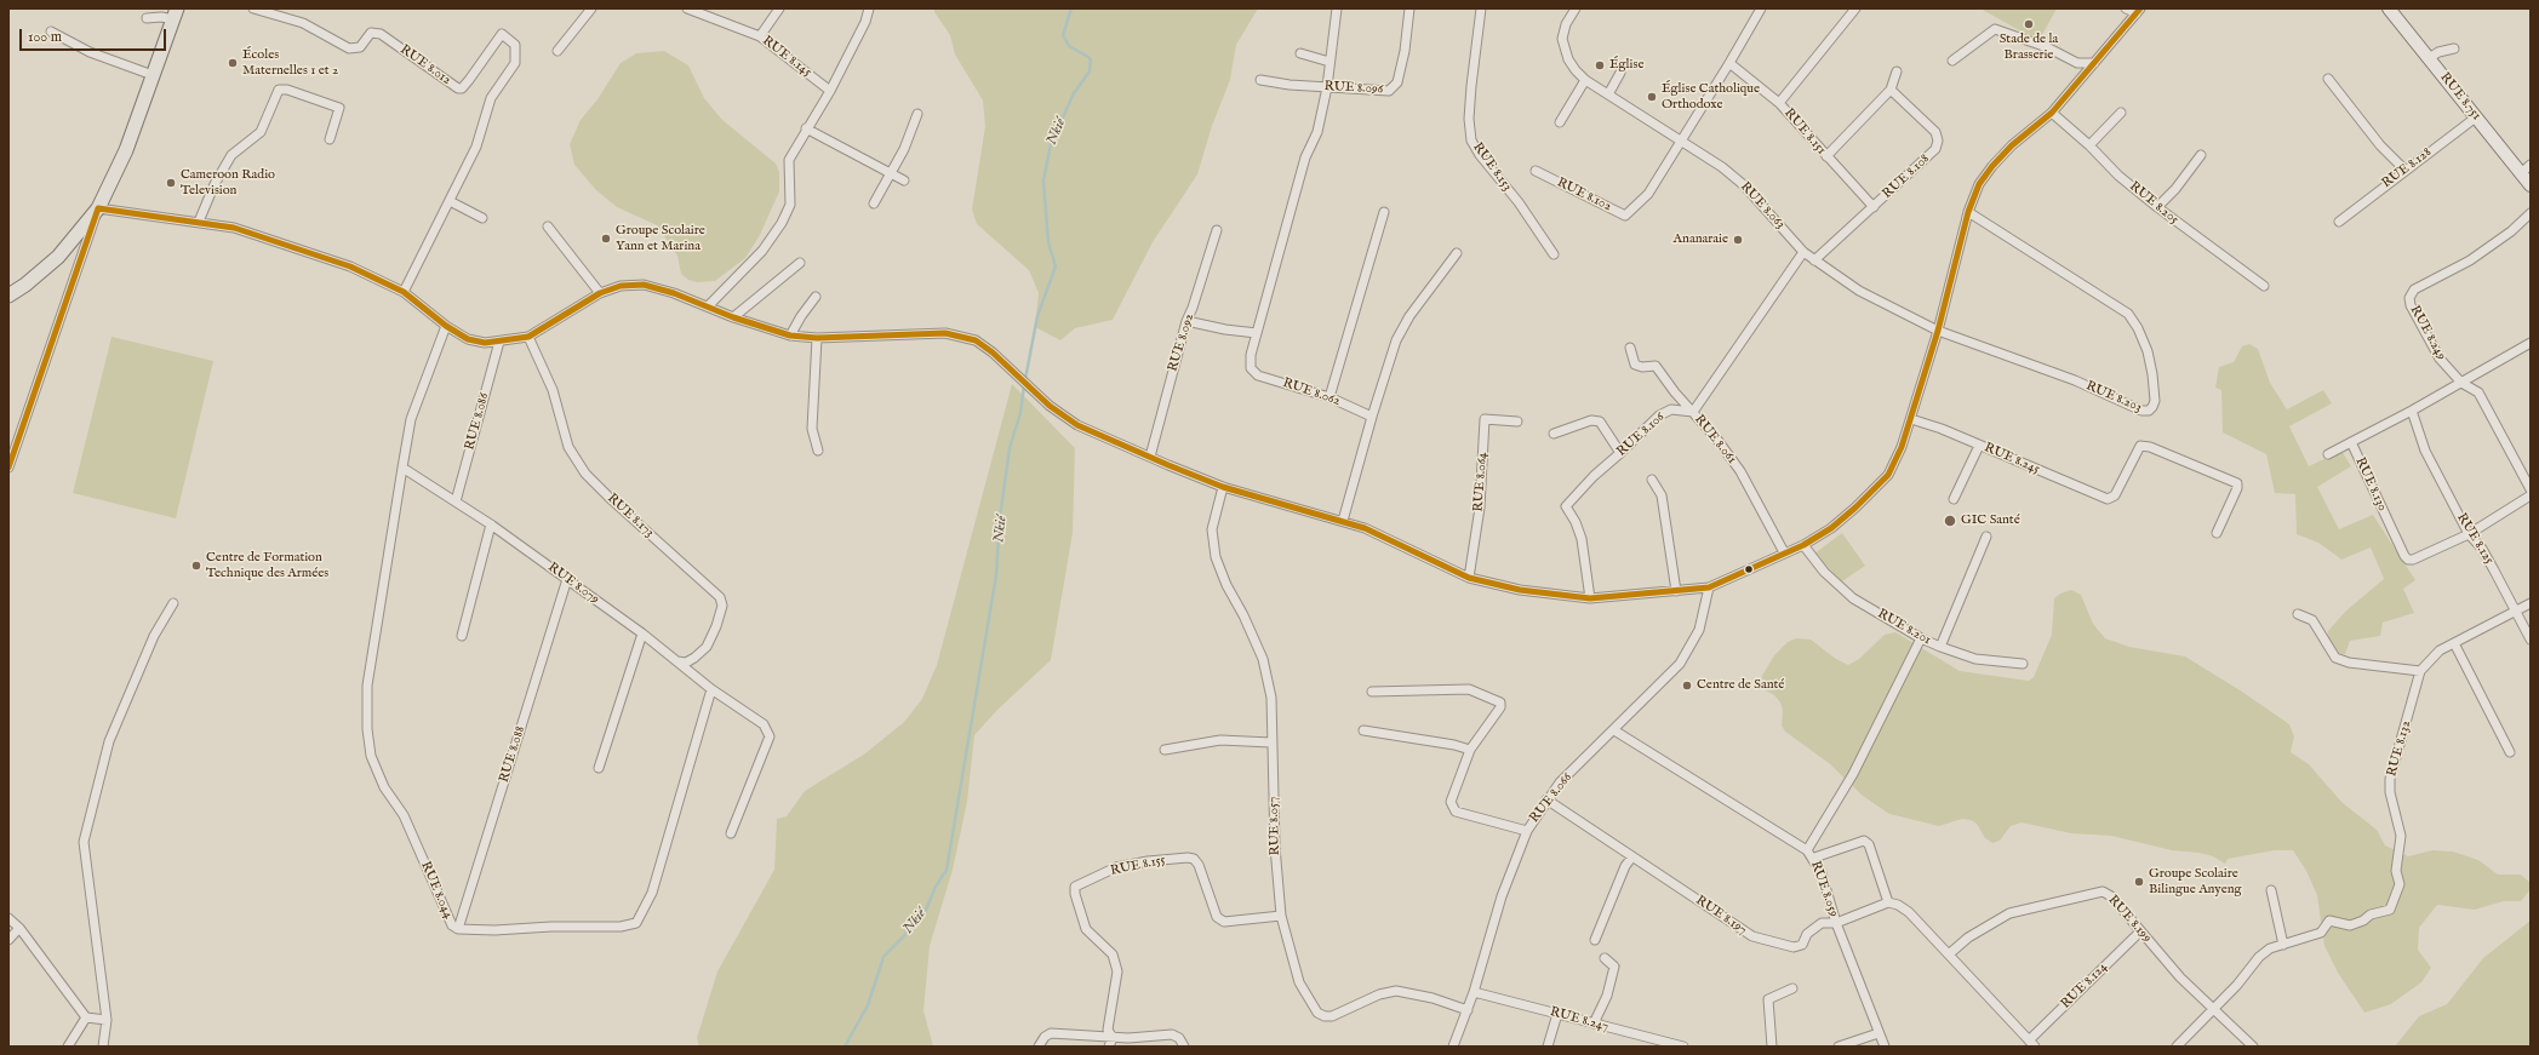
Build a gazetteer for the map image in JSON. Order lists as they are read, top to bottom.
{
  "streets": {
    "main road": ["RUE 8.751"],
    "street": [
      "RUE 8.145",
      "RUE 8.012",
      "RUE 8.096",
      "RUE 8.151",
      "RUE 8.153",
      "RUE 8.128",
      "RUE 8.108",
      "RUE 8.102",
      "RUE 8.205",
      "RUE 8.063",
      "RUE 8.249",
      "RUE 8.092",
      "RUE 8.062",
      "RUE 8.203",
      "RUE 8.086",
      "RUE 8.106",
      "RUE 8.061",
      "RUE 8.245",
      "RUE 8.064",
      "RUE 8.130",
      "RUE 8.173",
      "RUE 8.125",
      "RUE 8.079",
      "RUE 8.201",
      "RUE 8.132",
      "RUE 8.088",
      "RUE 8.066",
      "RUE 8.057",
      "RUE 8.155",
      "RUE 8.059",
      "RUE 8.044",
      "RUE 8.197",
      "RUE 8.199",
      "RUE 8.124",
      "RUE 8.247"
    ]
  },
  "crossings": [
    ["RUE 8.751", "RUE 8.128"],
    ["RUE 8.151", "RUE 8.108"],
    ["RUE 8.108", "RUE 8.063"],
    ["RUE 8.102", "RUE 8.063"],
    ["RUE 8.063", "RUE 8.203"],
    ["RUE 8.249", "RUE 8.130"],
    ["RUE 8.086", "RUE 8.079"],
    ["RUE 8.106", "RUE 8.061"],
    ["RUE 8.130", "RUE 8.125"],
    ["RUE 8.173", "RUE 8.079"],
    ["RUE 8.125", "RUE 8.132"],
    ["RUE 8.079", "RUE 8.088"],
    ["RUE 8.079", "RUE 8.044"],
    ["RUE 8.132", "RUE 8.199"],
    ["RUE 8.088", "RUE 8.044"],
    ["RUE 8.066", "RUE 8.057"],
    ["RUE 8.066", "RUE 8.059"],
    ["RUE 8.066", "RUE 8.197"],
    ["RUE 8.066", "RUE 8.247"],
    ["RUE 8.057", "RUE 8.155"],
    ["RUE 8.059", "RUE 8.197"],
    ["RUE 8.199", "RUE 8.124"]
  ],
  "water": ["Nkié"],
  "places": [
    "Stade de la Brasserie",
    "Écoles Maternelles 1 et 2",
    "Église",
    "Église Catholique Orthodoxe",
    "Cameroon Radio Television",
    "Groupe Scolaire Yann et Marina",
    "Ananaraie",
    "GIC Santé",
    "Centre de Formation Technique des Armées",
    "Centre de Santé",
    "Groupe Scolaire Bilingue Anyeng"
  ],
  "scale_bar": "100 m"
}
